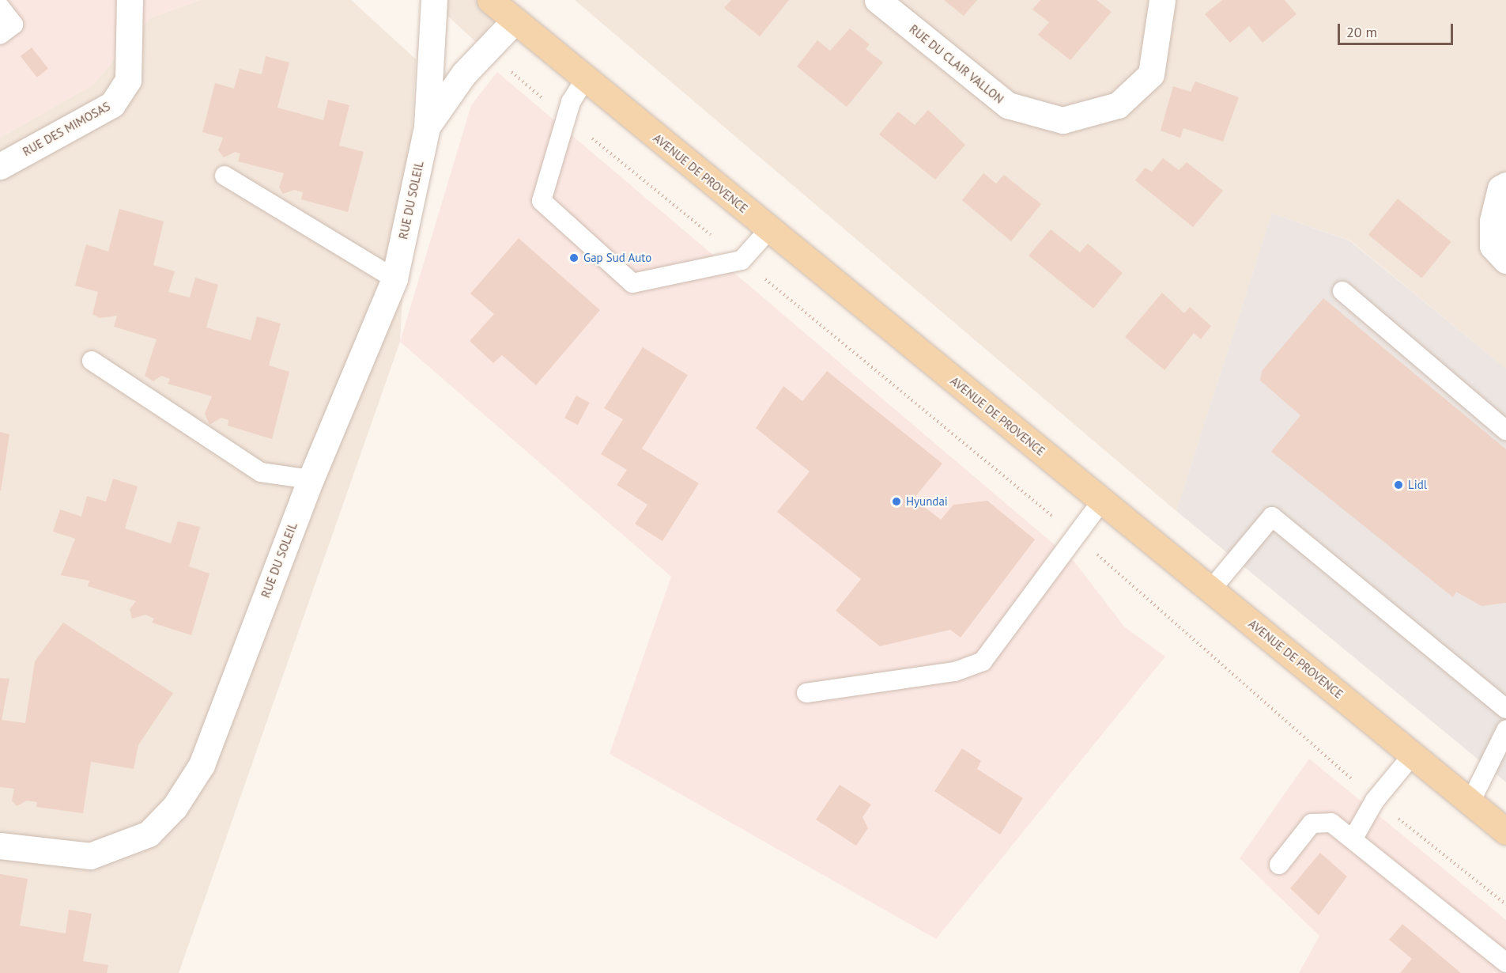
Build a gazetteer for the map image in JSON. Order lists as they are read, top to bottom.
{
  "streets": {
    "main road": ["AVENUE DE PROVENCE"],
    "street": ["RUE DU CLAIR VALLON", "RUE DES MIMOSAS", "RUE DU SOLEIL"]
  },
  "crossings": [
    ["AVENUE DE PROVENCE", "RUE DU SOLEIL"]
  ],
  "places": ["Gap Sud Auto", "Lidl", "Hyundai"],
  "scale_bar": "20 m"
}
